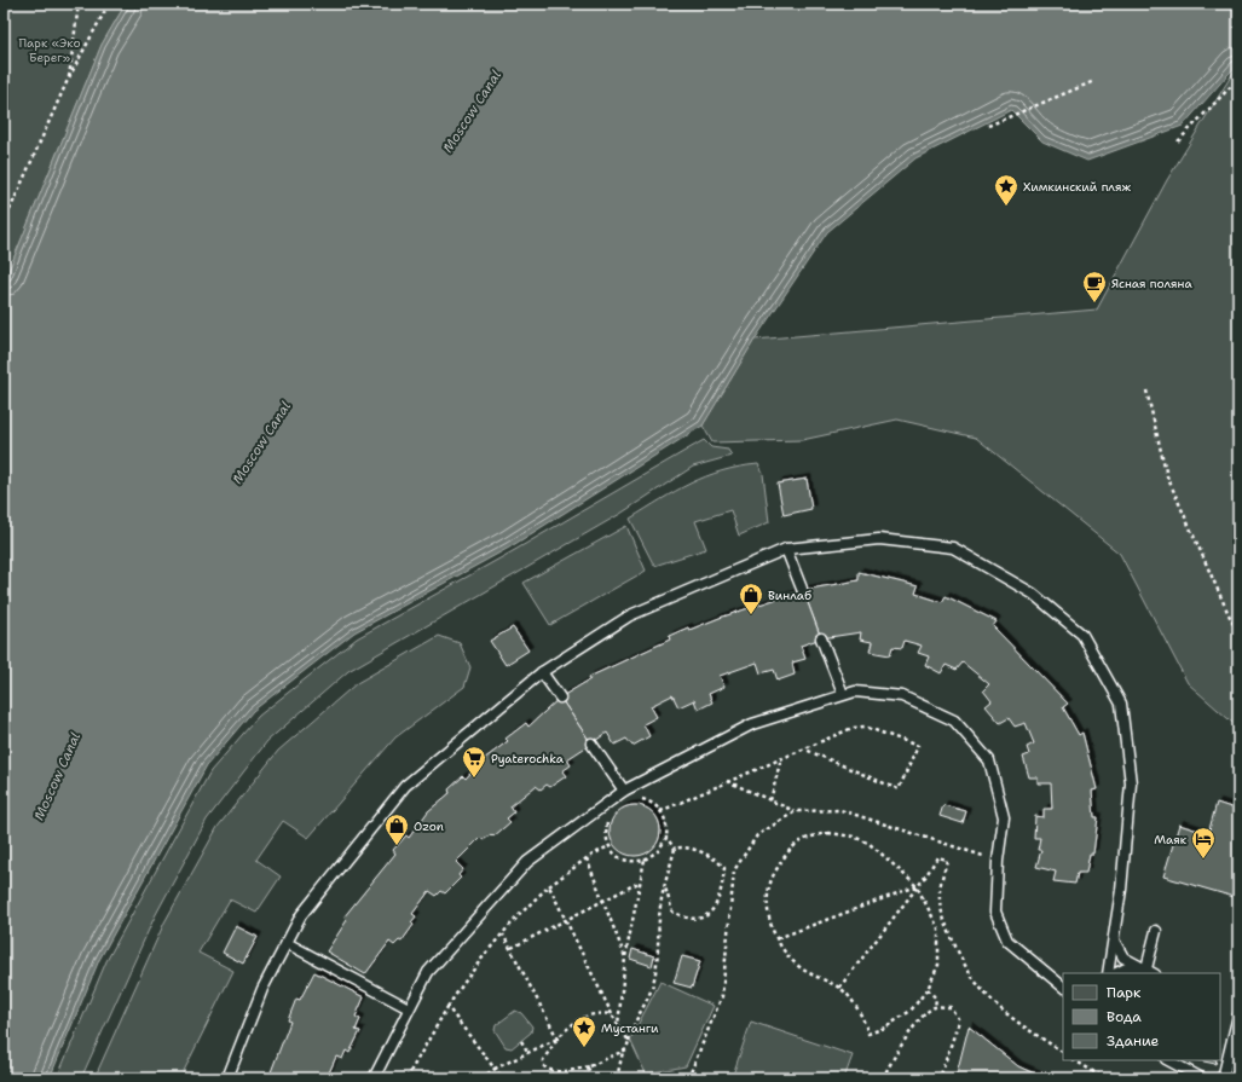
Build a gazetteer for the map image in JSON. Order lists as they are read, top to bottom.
{
  "water": ["Moscow Canal"],
  "parks": ["Парк «Эко Берег»"],
  "places": {
    "place": ["Химкинский пляж", "Мустанги"],
    "cafe": ["Ясная поляна"],
    "shop": ["Винлаб", "Ozon"],
    "supermarket": ["Pyaterochka"],
    "hotel": ["Маяк"]
  },
  "legend": ["Парк", "Вода", "Здание"]
}
